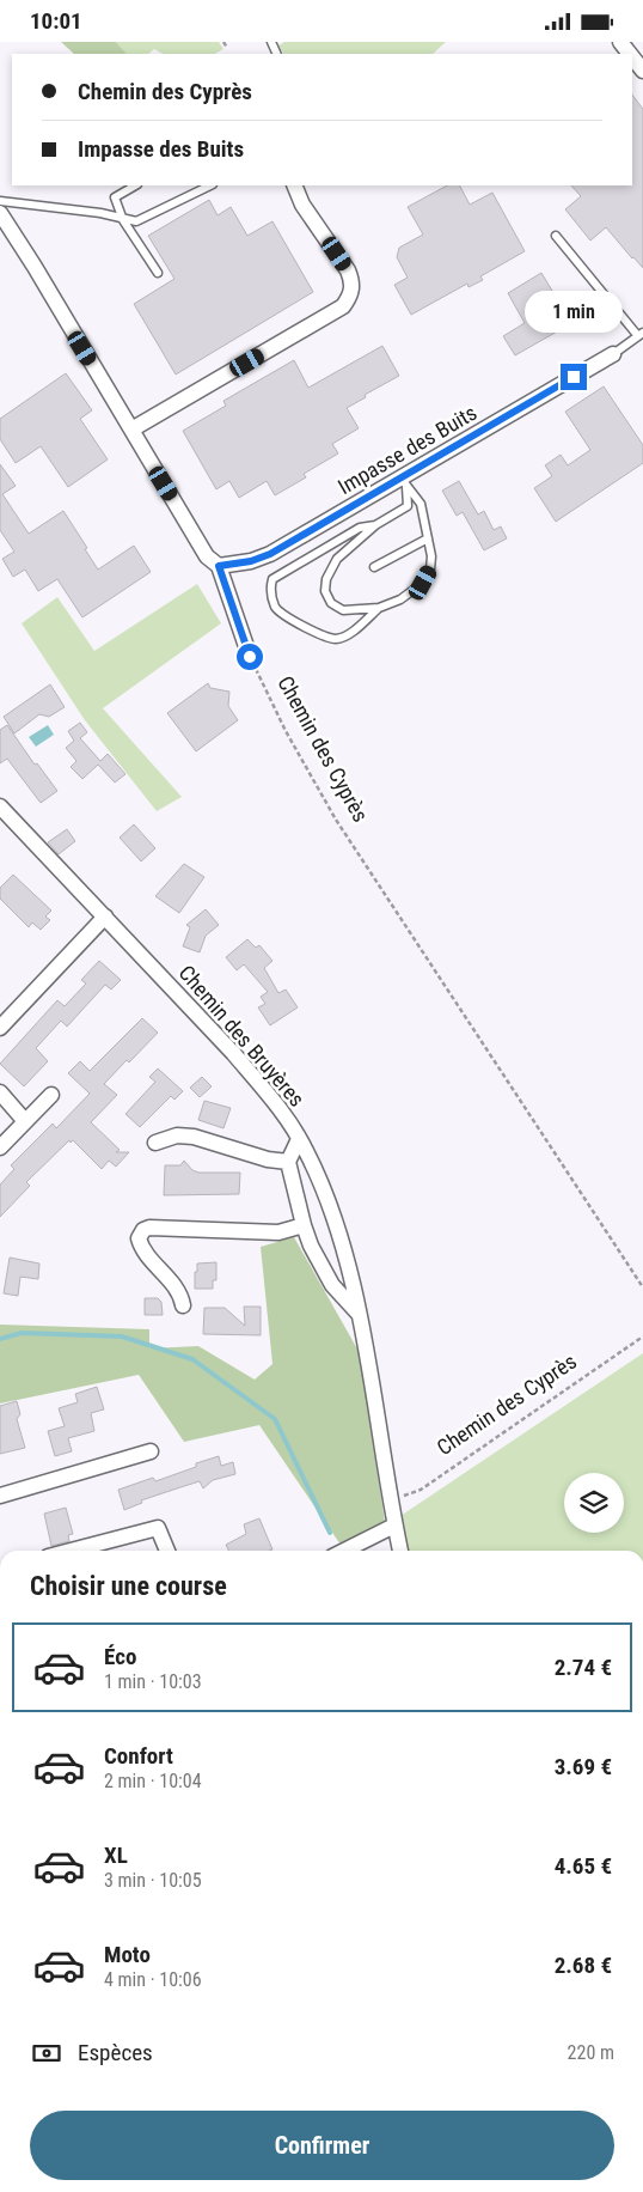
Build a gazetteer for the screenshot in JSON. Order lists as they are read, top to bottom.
{
  "streets": {
    "street": ["Impasse des Buits", "Chemin des Bruyères"],
    "path": ["Chemin des Cyprès"]
  },
  "crossings": [
    ["Chemin des Cyprès", "Chemin des Bruyères"]
  ],
  "page": {
    "status": "10:01",
    "banner": ["Chemin des Cyprès", "Impasse des Buits"],
    "bubble": "1 min",
    "heading": "Choisir une course",
    "list": [
      {
        "name": "Éco",
        "note": "1 min · 10:03",
        "value": "2.74 €"
      },
      {
        "name": "Confort",
        "note": "2 min · 10:04",
        "value": "3.69 €"
      },
      {
        "name": "XL",
        "note": "3 min · 10:05",
        "value": "4.65 €"
      },
      {
        "name": "Moto",
        "note": "4 min · 10:06",
        "value": "2.68 €"
      }
    ],
    "pay": ["Espèces", "220 m"],
    "buttons": "Confirmer"
  }
}
